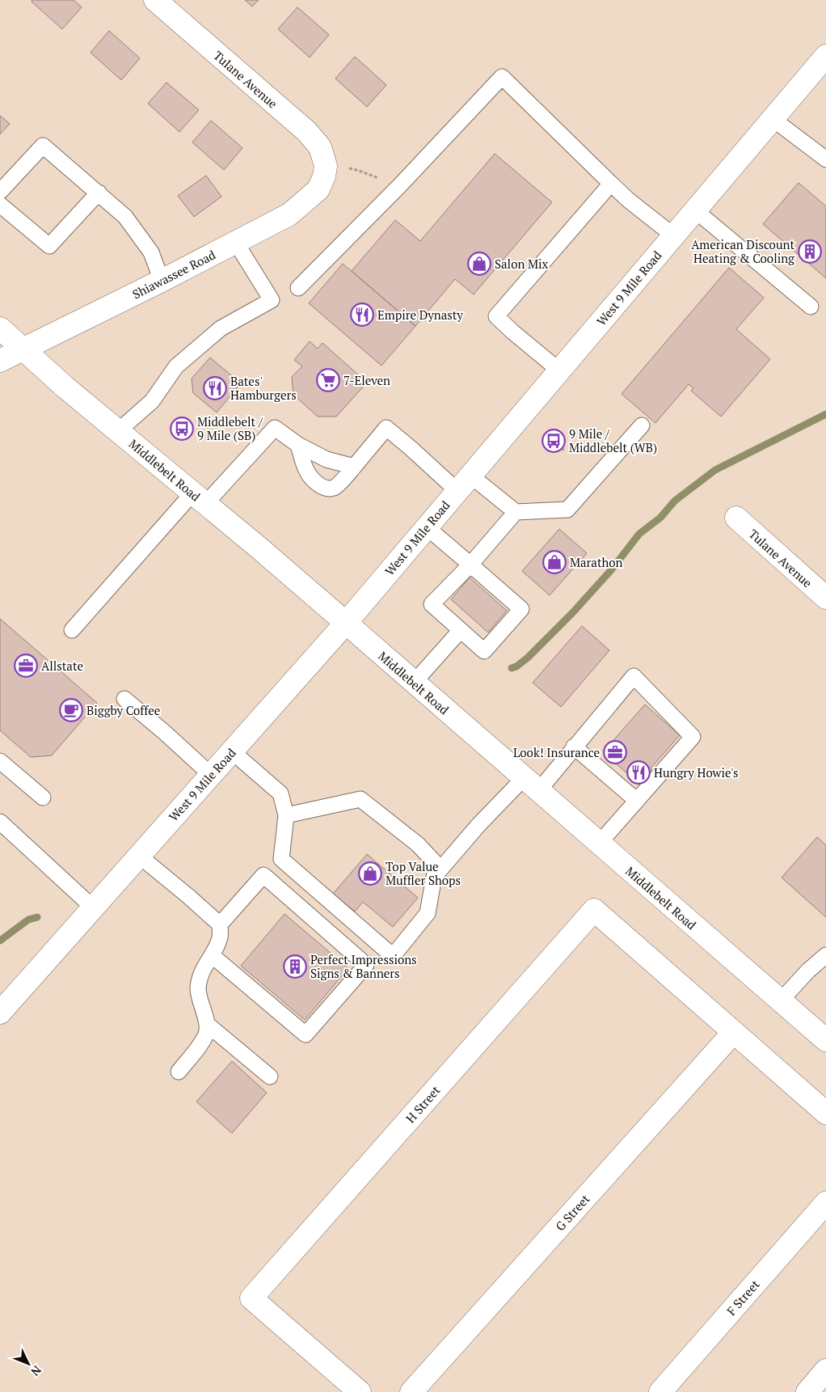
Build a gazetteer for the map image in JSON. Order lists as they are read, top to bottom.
{
  "streets": {
    "street": [
      "Tulane Avenue",
      "Shiawassee Road",
      "West 9 Mile Road",
      "Middlebelt Road",
      "H Street",
      "G Street",
      "F Street"
    ]
  },
  "crossings": [
    ["Tulane Avenue", "Shiawassee Road"],
    ["Shiawassee Road", "Middlebelt Road"],
    ["West 9 Mile Road", "Middlebelt Road"],
    ["H Street", "G Street"]
  ],
  "places": {
    "building": ["American Discount Heating & Cooling", "Perfect Impressions Signs & Banners"],
    "shop": ["Salon Mix", "Marathon", "Top Value Muffler Shops"],
    "restaurant": ["Empire Dynasty", "Bates' Hamburgers", "Hungry Howie's"],
    "supermarket": ["7-Eleven"],
    "bus stop": ["Middlebelt / 9 Mile (SB)", "9 Mile / Middlebelt (WB)"],
    "office": ["Allstate", "Look! Insurance"],
    "cafe": ["Biggby Coffee"]
  },
  "north": "bottom right"
}
